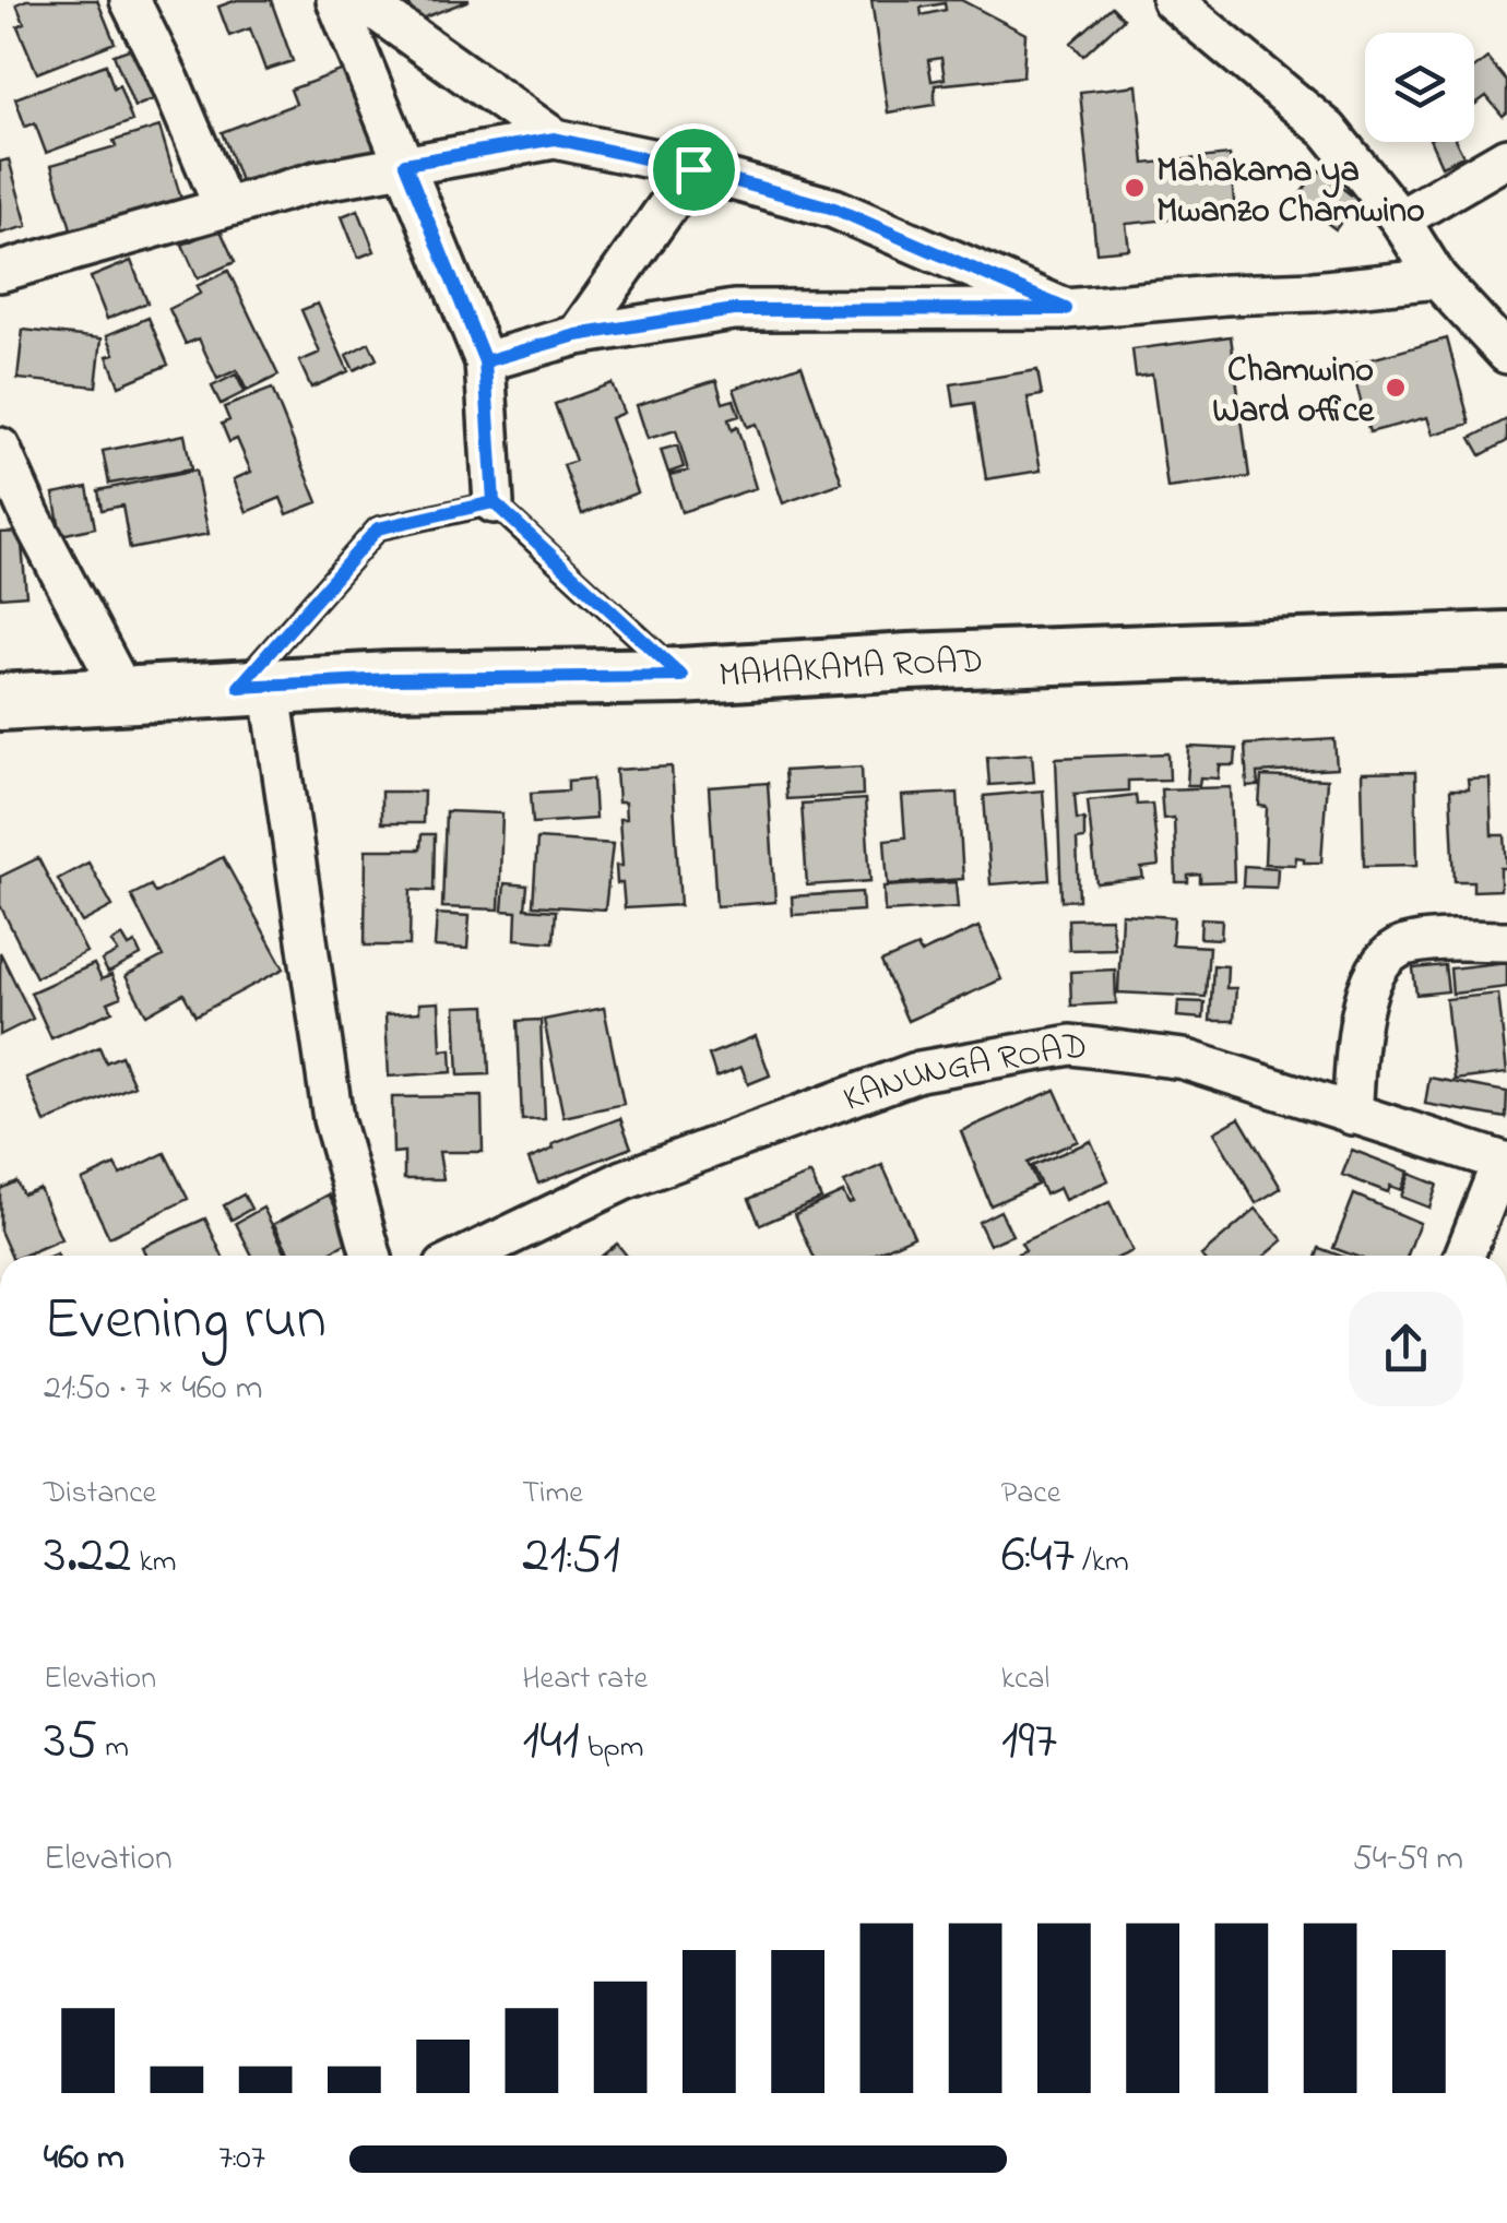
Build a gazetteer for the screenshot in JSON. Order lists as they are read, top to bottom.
{
  "streets": {
    "street": ["MAHAKAMA ROAD", "KANUNGA ROAD"]
  },
  "places": ["Mahakama ya Mwanzo Chamwino", "Chamwino Ward office"],
  "page": {
    "heading": ["Evening run", "21:50 · 7 × 460 m"],
    "stats": [
      ["Distance", "3.22 km"],
      ["Time", "21:51"],
      ["Pace", "6:47 /km"],
      ["Elevation", "35 m"],
      ["Heart rate", "141 bpm"],
      ["kcal", "197"]
    ],
    "chart": ["Elevation", "54–59 m"],
    "list": [
      {
        "name": "460 m",
        "note": "7:07"
      }
    ]
  }
}
